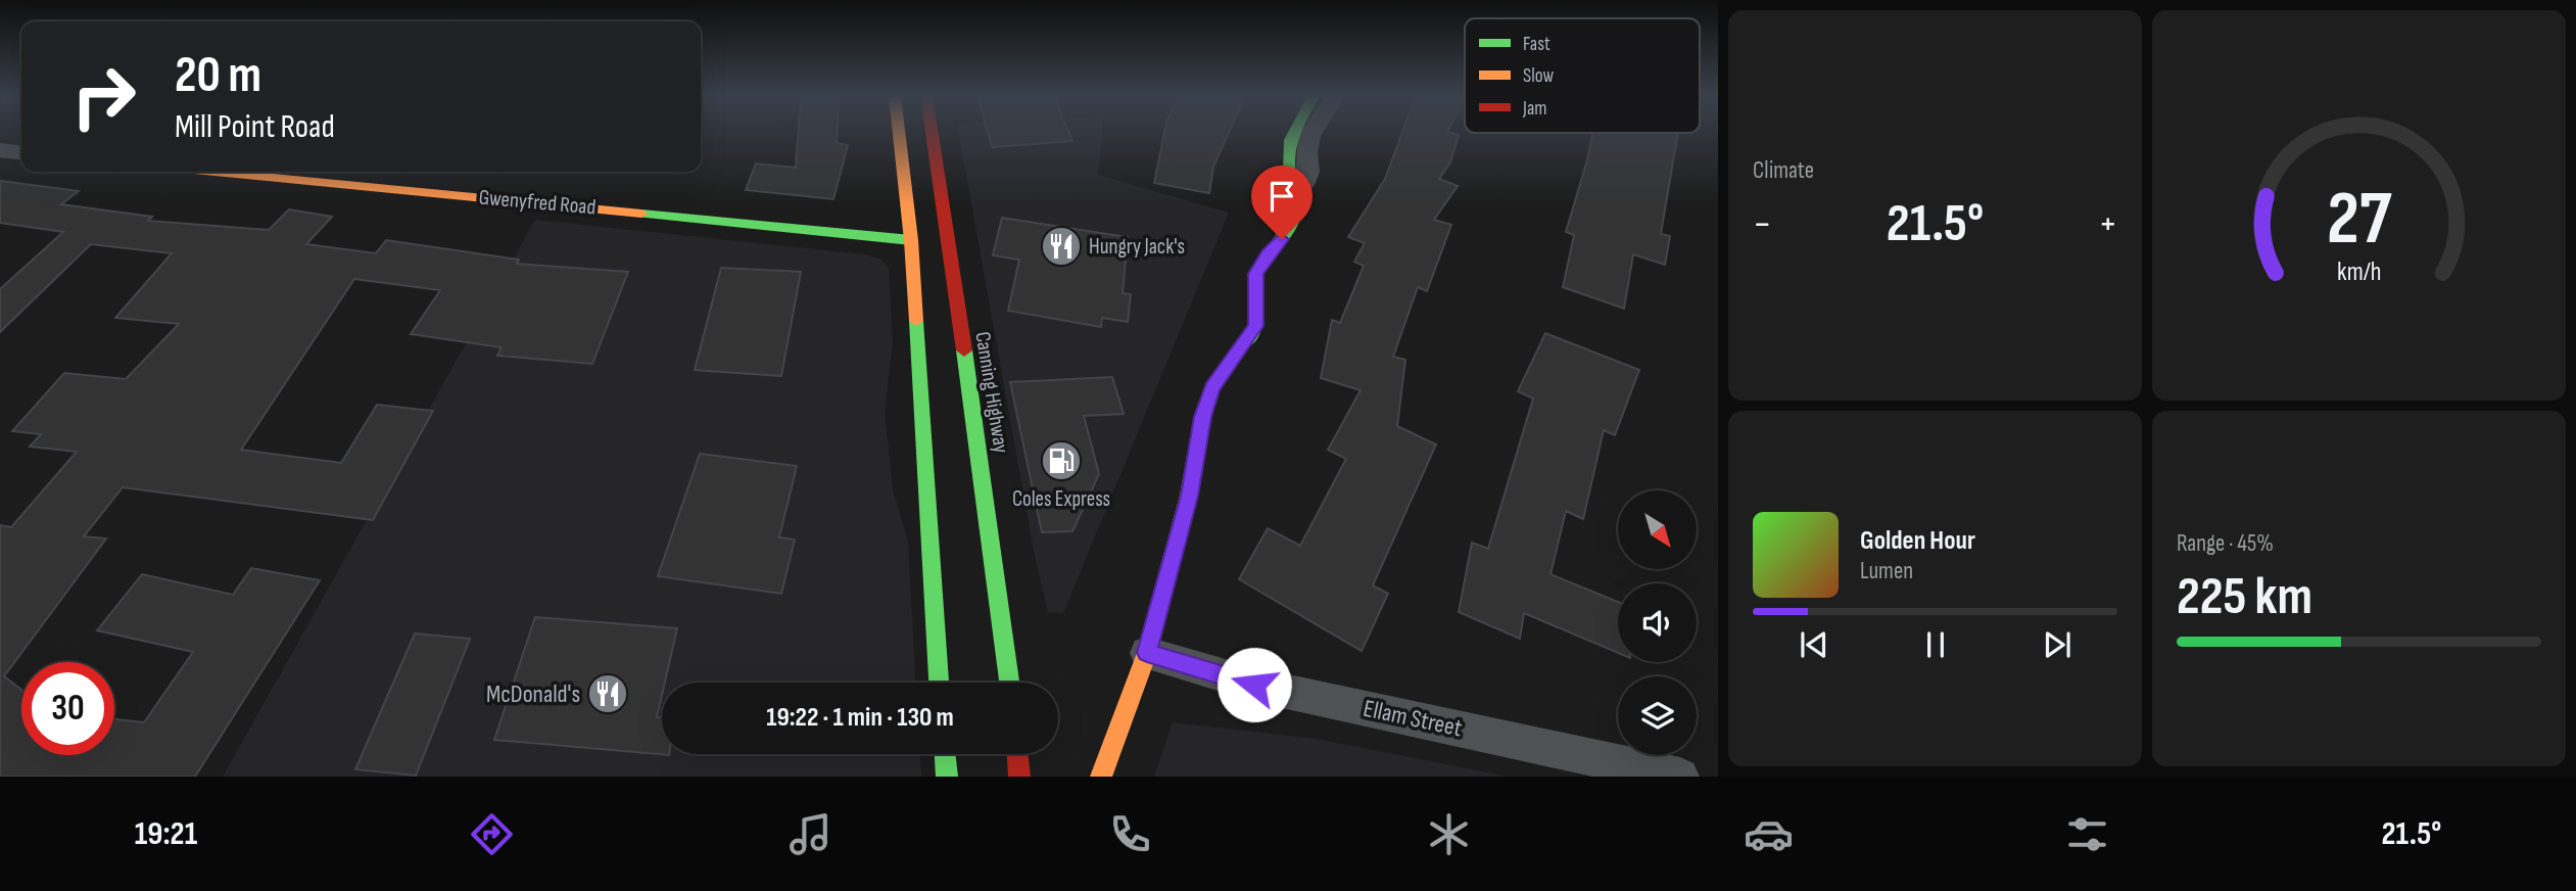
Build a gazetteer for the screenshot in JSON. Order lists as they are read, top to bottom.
{
  "streets": {
    "main road": ["Gwenyfred Road", "Canning Highway"],
    "street": ["Ellam Street"]
  },
  "places": {
    "restaurant": ["Hungry Jack's", "McDonald's"],
    "fuel station": ["Coles Express"]
  },
  "legend": ["Fast", "Slow", "Jam"],
  "north": "bottom right",
  "page": {
    "tile": [
      "Climate",
      ["Range · 45%", "225 km"]
    ],
    "turn": ["20 m", "Mill Point Road"],
    "heat": ["−", "21.5°", "+"],
    "song": ["Golden Hour", "Lumen"],
    "limit": "30",
    "trip": "19:22 · 1 min · 130 m",
    "tabs": ["19:21", "21.5°"],
    "gauge": ["27", "km/h"]
  }
}
